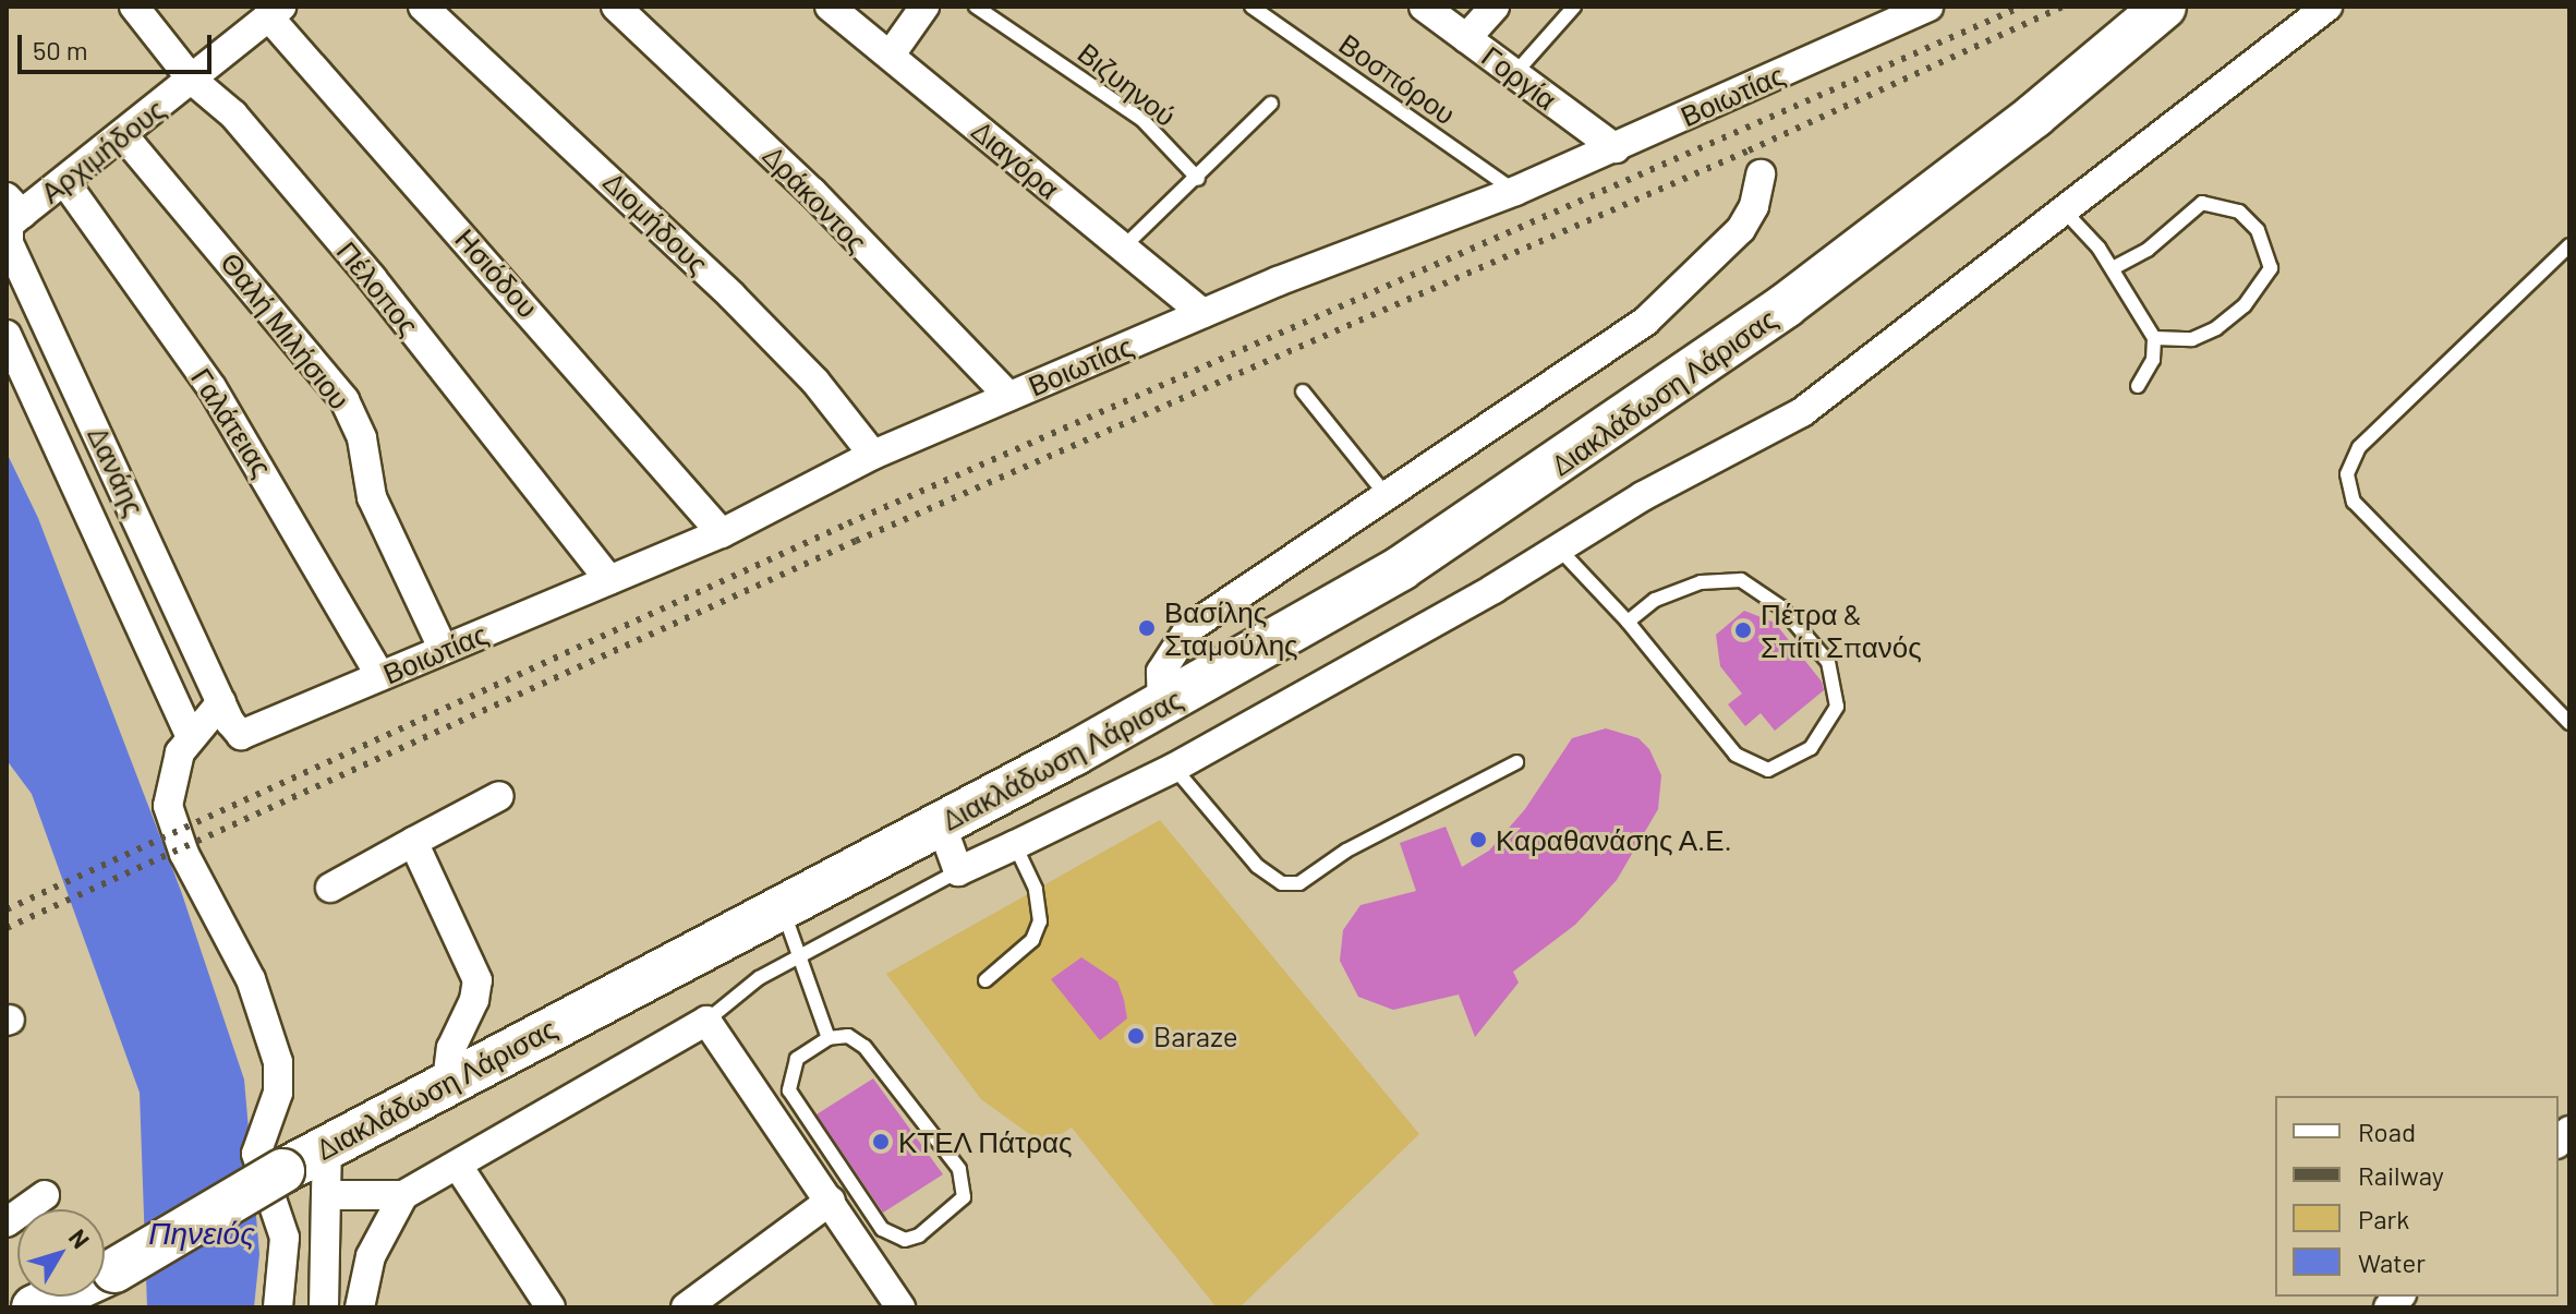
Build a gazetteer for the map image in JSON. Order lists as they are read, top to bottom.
{
  "streets": {
    "main road": ["Διακλάδωση Λάρισας"],
    "street": [
      "Γοργία",
      "Βοιωτίας",
      "Αρχιμήδους",
      "Διαγόρα",
      "Δράκοντος",
      "Διομήδους",
      "Ησιόδου",
      "Πέλοπος",
      "Θαλή Μιλήσιου",
      "Γαλάτειας",
      "Δανάης"
    ],
    "lane": ["Βοσπόρου", "Βιζυηνού"]
  },
  "crossings": [
    ["Γοργία", "Βοιωτίας"],
    ["Βοσπόρου", "Βοιωτίας"],
    ["Βοιωτίας", "Διαγόρα"],
    ["Βοιωτίας", "Δράκοντος"],
    ["Βοιωτίας", "Διομήδους"],
    ["Βοιωτίας", "Ησιόδου"],
    ["Βοιωτίας", "Πέλοπος"],
    ["Βοιωτίας", "Θαλή Μιλήσιου"],
    ["Βοιωτίας", "Γαλάτειας"],
    ["Βοιωτίας", "Δανάης"],
    ["Αρχιμήδους", "Ησιόδου"],
    ["Αρχιμήδους", "Πέλοπος"],
    ["Αρχιμήδους", "Θαλή Μιλήσιου"],
    ["Αρχιμήδους", "Γαλάτειας"],
    ["Αρχιμήδους", "Δανάης"]
  ],
  "water": ["Πηνειός"],
  "places": [
    "Βασίλης Σταμούλης",
    "Πέτρα & Σπίτι Σπανός",
    "Καραθανάσης Α.Ε.",
    "Baraze",
    "ΚΤΕΛ Πάτρας"
  ],
  "legend": [
    "Road",
    "Railway",
    "Park",
    "Water"
  ],
  "scale_bar": "50 m",
  "north": "top right"
}
